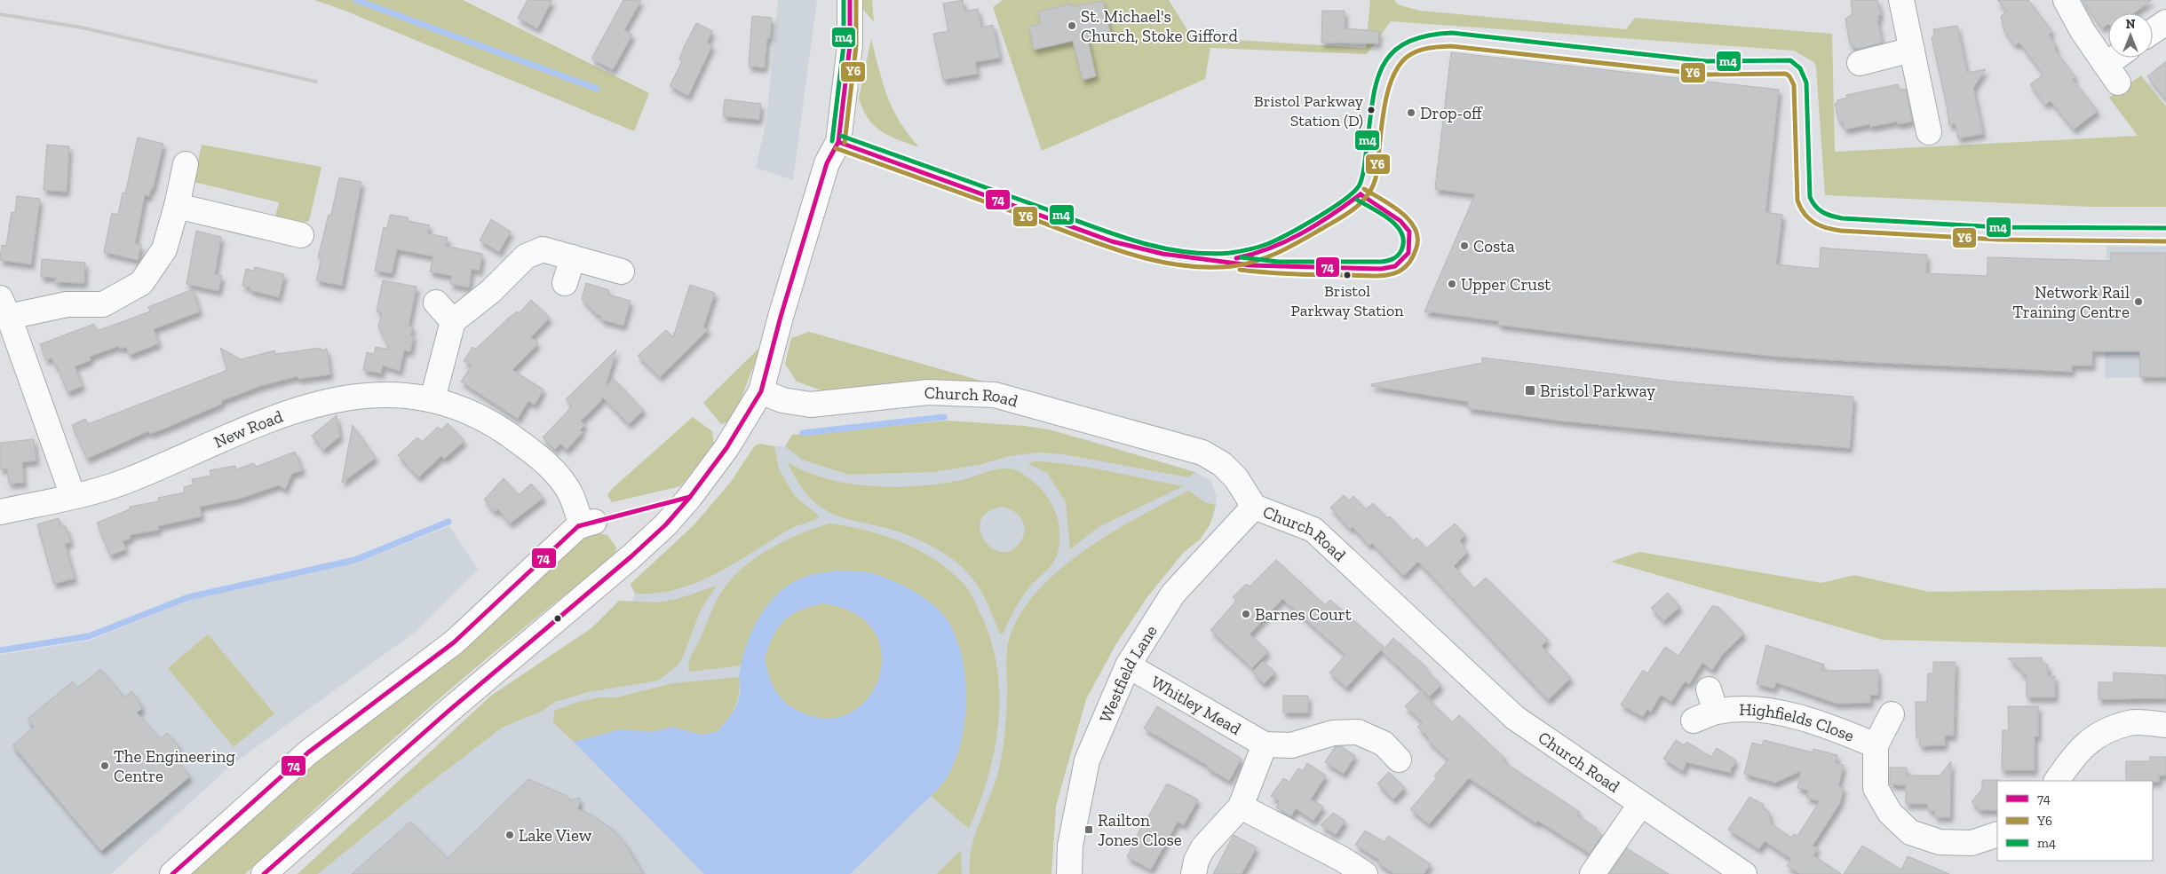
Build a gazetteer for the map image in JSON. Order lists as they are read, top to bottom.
{
  "streets": {
    "street": [
      "Church Road",
      "New Road",
      "Westfield Lane",
      "Whitley Mead",
      "Highfields Close"
    ]
  },
  "crossings": [
    ["Church Road", "Westfield Lane"],
    ["Westfield Lane", "Whitley Mead"]
  ],
  "places": {
    "other": [
      "St. Michael's Church, Stoke Gifford",
      "Bristol Parkway Station (D)",
      "Drop-off",
      "Costa",
      "Bristol Parkway Station",
      "Upper Crust",
      "Network Rail Training Centre",
      "Barnes Court",
      "The Engineering Centre",
      "Lake View"
    ],
    "transit": ["Bristol Parkway", "Railton Jones Close"]
  },
  "lines": ["transit line 74", "transit line Y6", "transit line m4"],
  "legend": ["74", "Y6", "m4"],
  "north": "top"
}
